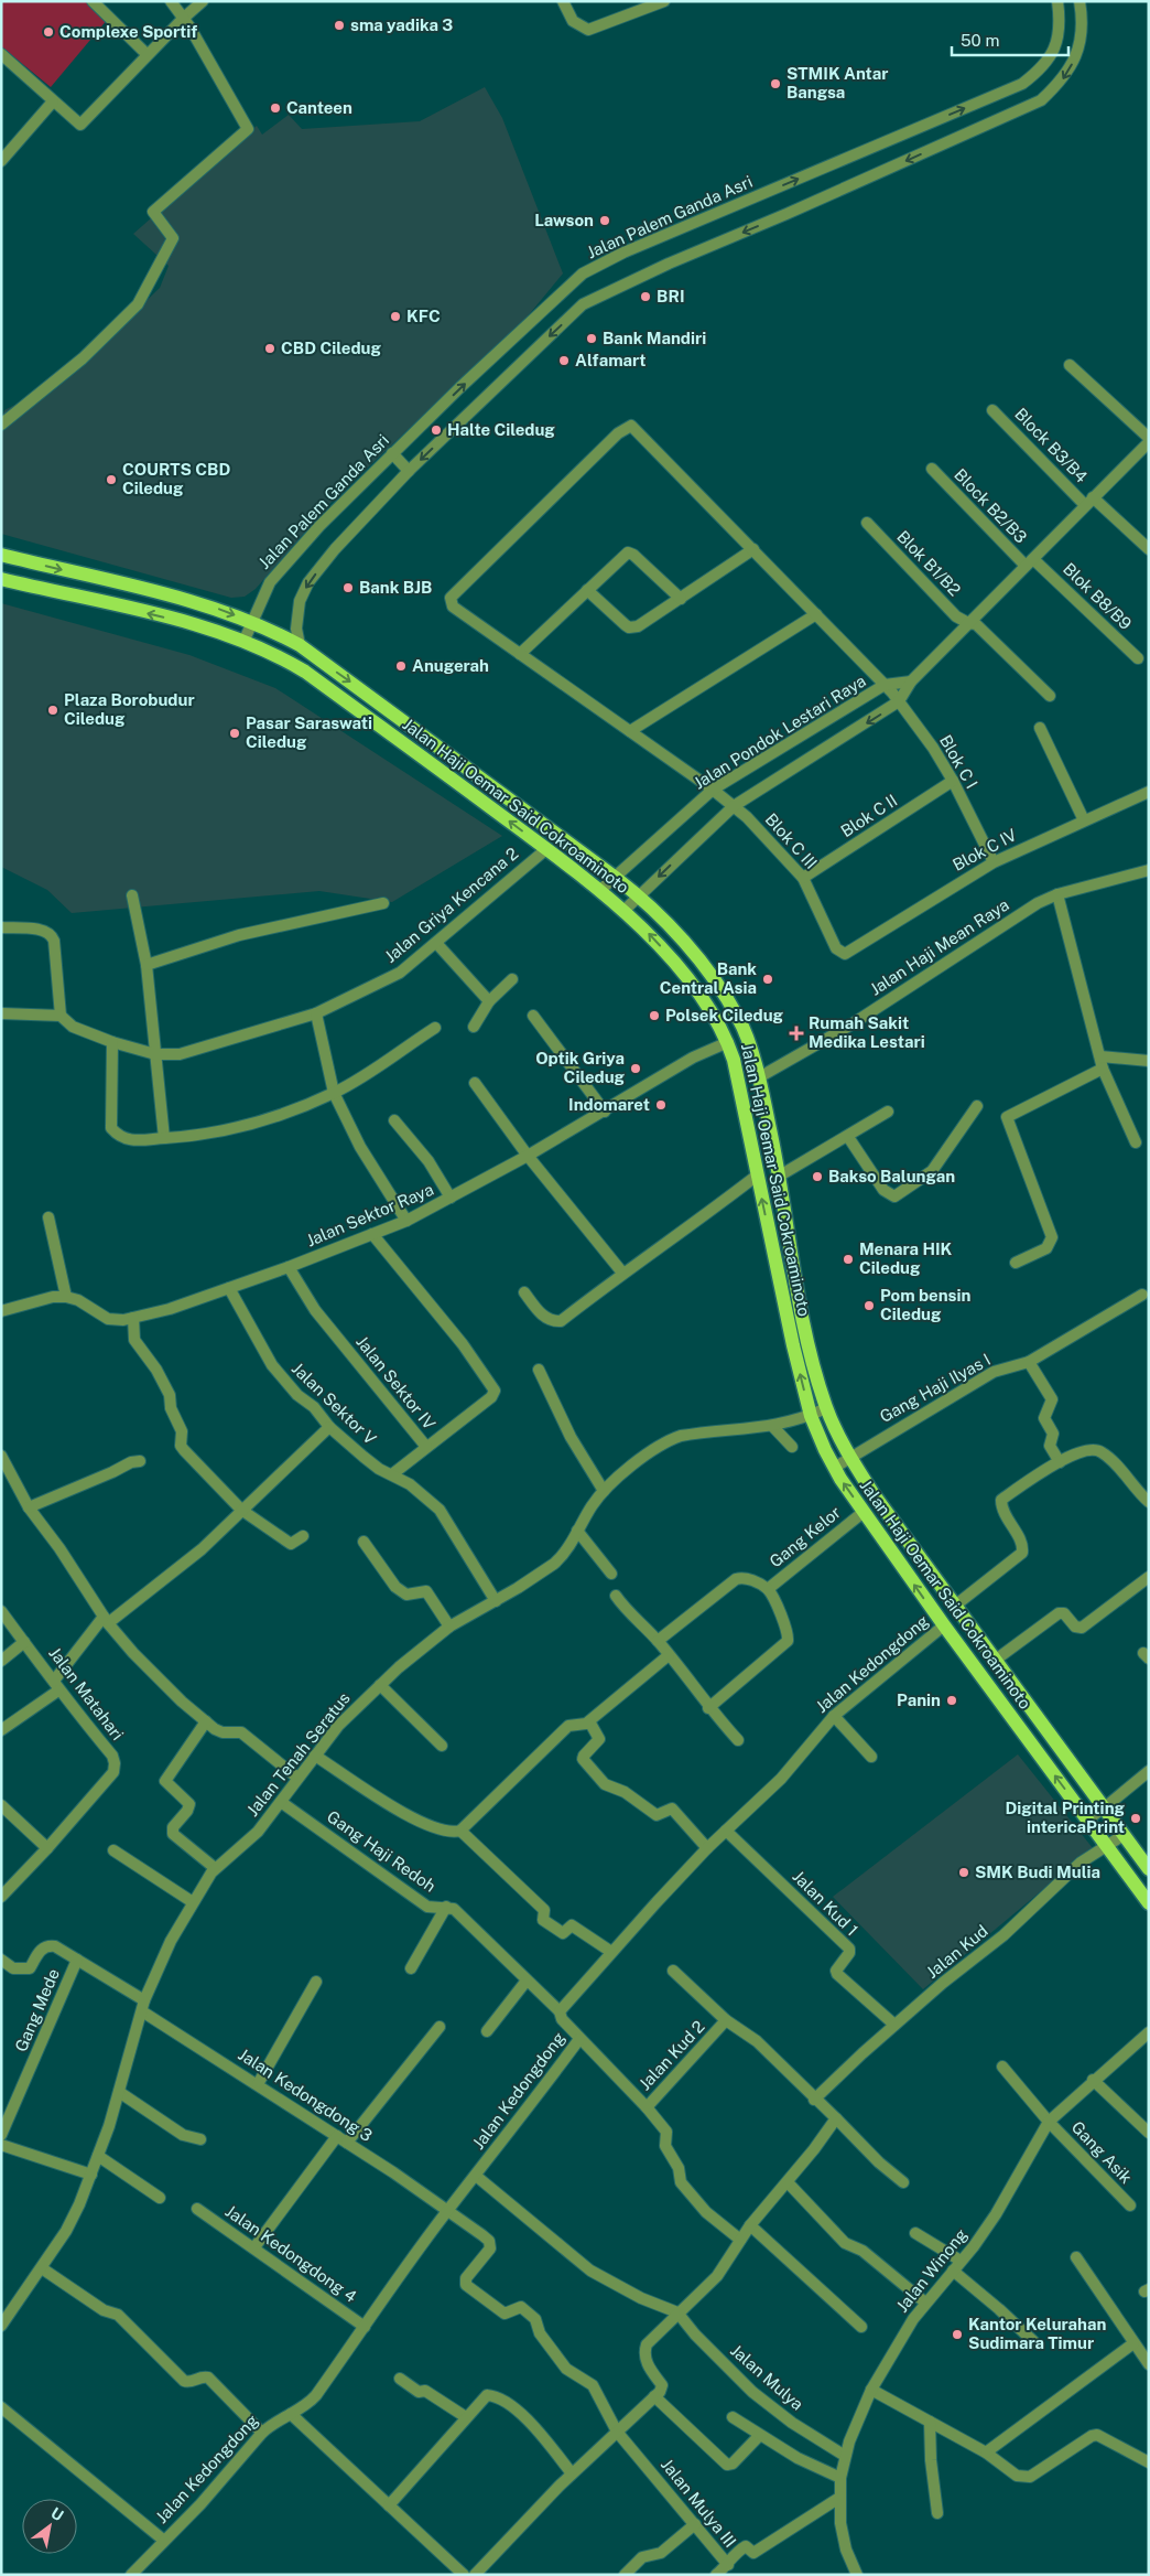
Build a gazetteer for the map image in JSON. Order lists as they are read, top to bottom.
{
  "streets": {
    "main road": ["Jalan Haji Oemar Said Cokroaminoto"],
    "street": [
      "Jalan Palem Ganda Asri",
      "Block B3/B4",
      "Block B2/B3",
      "Blok B1/B2",
      "Blok B8/B9",
      "Jalan Pondok Lestari Raya",
      "Blok C I",
      "Blok C II",
      "Blok C III",
      "Blok C IV",
      "Jalan Griya Kencana 2",
      "Jalan Haji Mean Raya",
      "Jalan Sektor Raya",
      "Jalan Sektor IV",
      "Gang Haji Ilyas I",
      "Jalan Sektor V",
      "Gang Kelor",
      "Jalan Kedongdong",
      "Jalan Matahari",
      "Jalan Tenah Seratus",
      "Gang Haji Redoh",
      "Jalan Kud 1",
      "Jalan Kud",
      "Gang Mede",
      "Jalan Kud 2",
      "Jalan Kedongdong 3",
      "Gang Asik",
      "Jalan Kedongdong 4",
      "Jalan Winong",
      "Jalan Mulya",
      "Jalan Mulya III"
    ]
  },
  "crossings": [
    ["Jalan Palem Ganda Asri", "Jalan Haji Oemar Said Cokroaminoto"],
    ["Block B2/B3", "Blok B8/B9"],
    ["Jalan Pondok Lestari Raya", "Blok C I"],
    ["Jalan Pondok Lestari Raya", "Jalan Haji Oemar Said Cokroaminoto"],
    ["Jalan Pondok Lestari Raya", "Blok C III"],
    ["Blok C I", "Blok C II"],
    ["Blok C I", "Blok C III"],
    ["Blok C I", "Blok C IV"],
    ["Jalan Haji Oemar Said Cokroaminoto", "Jalan Griya Kencana 2"],
    ["Jalan Haji Oemar Said Cokroaminoto", "Jalan Haji Mean Raya"],
    ["Jalan Haji Oemar Said Cokroaminoto", "Jalan Sektor Raya"],
    ["Jalan Haji Oemar Said Cokroaminoto", "Gang Haji Ilyas I"],
    ["Jalan Haji Oemar Said Cokroaminoto", "Gang Kelor"],
    ["Jalan Haji Oemar Said Cokroaminoto", "Jalan Kedongdong"],
    ["Jalan Haji Oemar Said Cokroaminoto", "Jalan Tenah Seratus"],
    ["Jalan Haji Oemar Said Cokroaminoto", "Jalan Kud"],
    ["Blok C II", "Blok C III"],
    ["Blok C III", "Blok C IV"],
    ["Jalan Sektor Raya", "Jalan Sektor IV"],
    ["Jalan Sektor Raya", "Jalan Sektor V"],
    ["Jalan Sektor V", "Jalan Tenah Seratus"],
    ["Jalan Kedongdong", "Gang Haji Redoh"],
    ["Jalan Kedongdong", "Jalan Kud 1"],
    ["Jalan Kedongdong", "Jalan Kud 2"],
    ["Jalan Kedongdong", "Jalan Kedongdong 3"],
    ["Jalan Kedongdong", "Jalan Kedongdong 4"],
    ["Jalan Tenah Seratus", "Gang Haji Redoh"],
    ["Jalan Tenah Seratus", "Jalan Kedongdong 3"],
    ["Jalan Kud 1", "Jalan Kud"],
    ["Jalan Kud", "Jalan Kud 2"],
    ["Gang Mede", "Jalan Kedongdong 3"],
    ["Jalan Kedongdong 3", "Jalan Mulya III"],
    ["Gang Asik", "Jalan Winong"],
    ["Jalan Winong", "Jalan Mulya"],
    ["Jalan Winong", "Jalan Mulya III"]
  ],
  "places": {
    "other": [
      "sma yadika 3",
      "Complexe Sportif",
      "STMIK Antar Bangsa",
      "Canteen",
      "Lawson",
      "BRI",
      "KFC",
      "Bank Mandiri",
      "CBD Ciledug",
      "Alfamart",
      "Halte Ciledug",
      "COURTS CBD Ciledug",
      "Bank BJB",
      "Anugerah",
      "Plaza Borobudur Ciledug",
      "Pasar Saraswati Ciledug",
      "Bank Central Asia",
      "Polsek Ciledug",
      "Optik Griya Ciledug",
      "Indomaret",
      "Bakso Balungan",
      "Menara HIK Ciledug",
      "Pom bensin Ciledug",
      "Panin",
      "Digital Printing intericaPrint",
      "SMK Budi Mulia",
      "Kantor Kelurahan Sudimara Timur"
    ],
    "health": ["Rumah Sakit Medika Lestari"]
  },
  "scale_bar": "50 m",
  "north": "top right"
}
